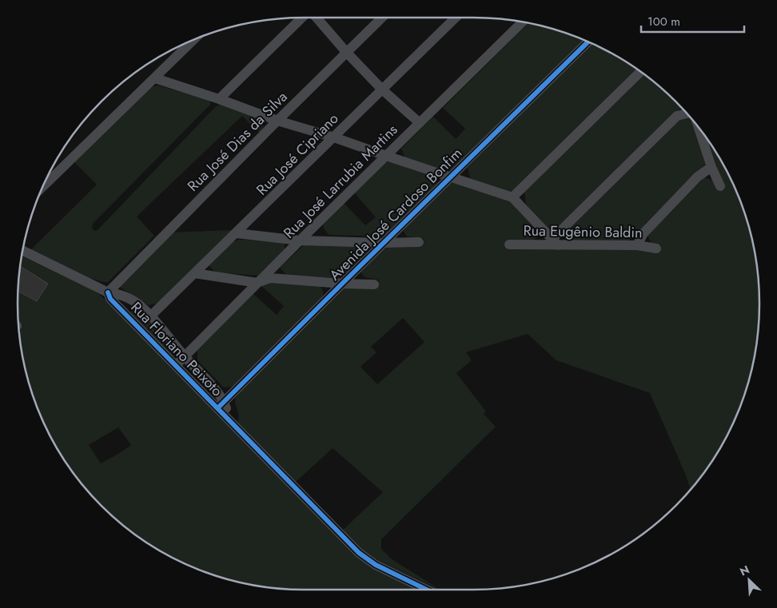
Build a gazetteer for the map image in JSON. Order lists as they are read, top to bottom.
{
  "streets": {
    "street": [
      "Rua José Dias da Silva",
      "Rua José Cipriano",
      "Rua José Larrubia Martins",
      "Avenida José Cardoso Bonfim",
      "Rua Eugênio Baldin",
      "Rua Floriano Peixoto"
    ]
  },
  "crossings": [
    ["Rua José Dias da Silva", "Rua Floriano Peixoto"],
    ["Rua José Cipriano", "Rua Floriano Peixoto"],
    ["Rua José Larrubia Martins", "Rua Floriano Peixoto"],
    ["Avenida José Cardoso Bonfim", "Rua Floriano Peixoto"]
  ],
  "scale_bar": "100 m",
  "north": "top left"
}
